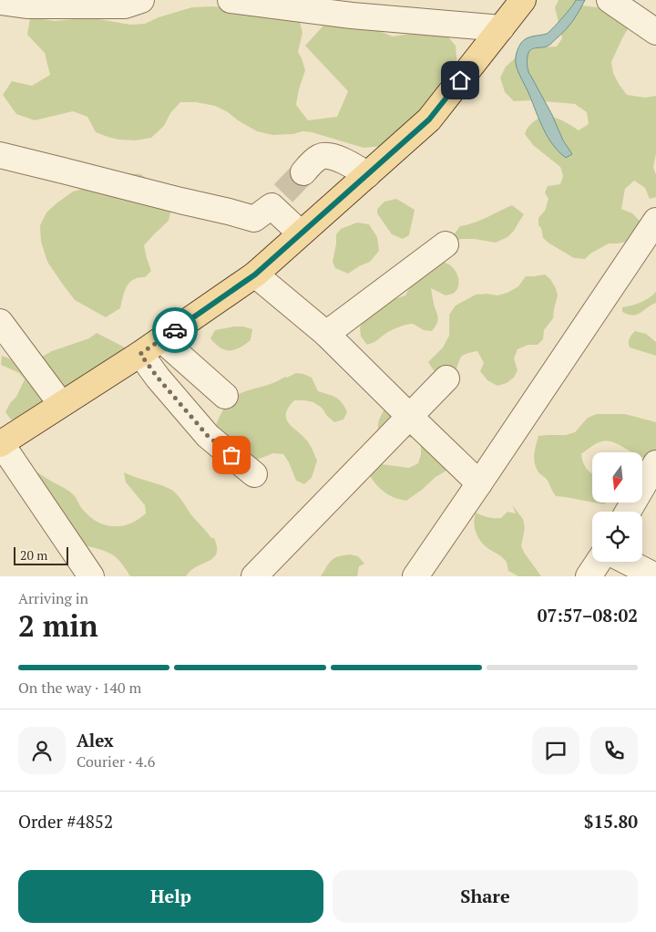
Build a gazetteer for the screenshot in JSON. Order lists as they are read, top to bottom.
{
  "scale_bar": "20 m",
  "north": "bottom",
  "page": {
    "scale": "20 m",
    "heading": ["2 min", "Arriving in", "07:57–08:02"],
    "panel": [
      "Alex",
      "Courier · 4.6",
      "Order #4852",
      "$15.80"
    ],
    "bar": "On the way · 140 m",
    "buttons": ["Help", "Share"]
  }
}
